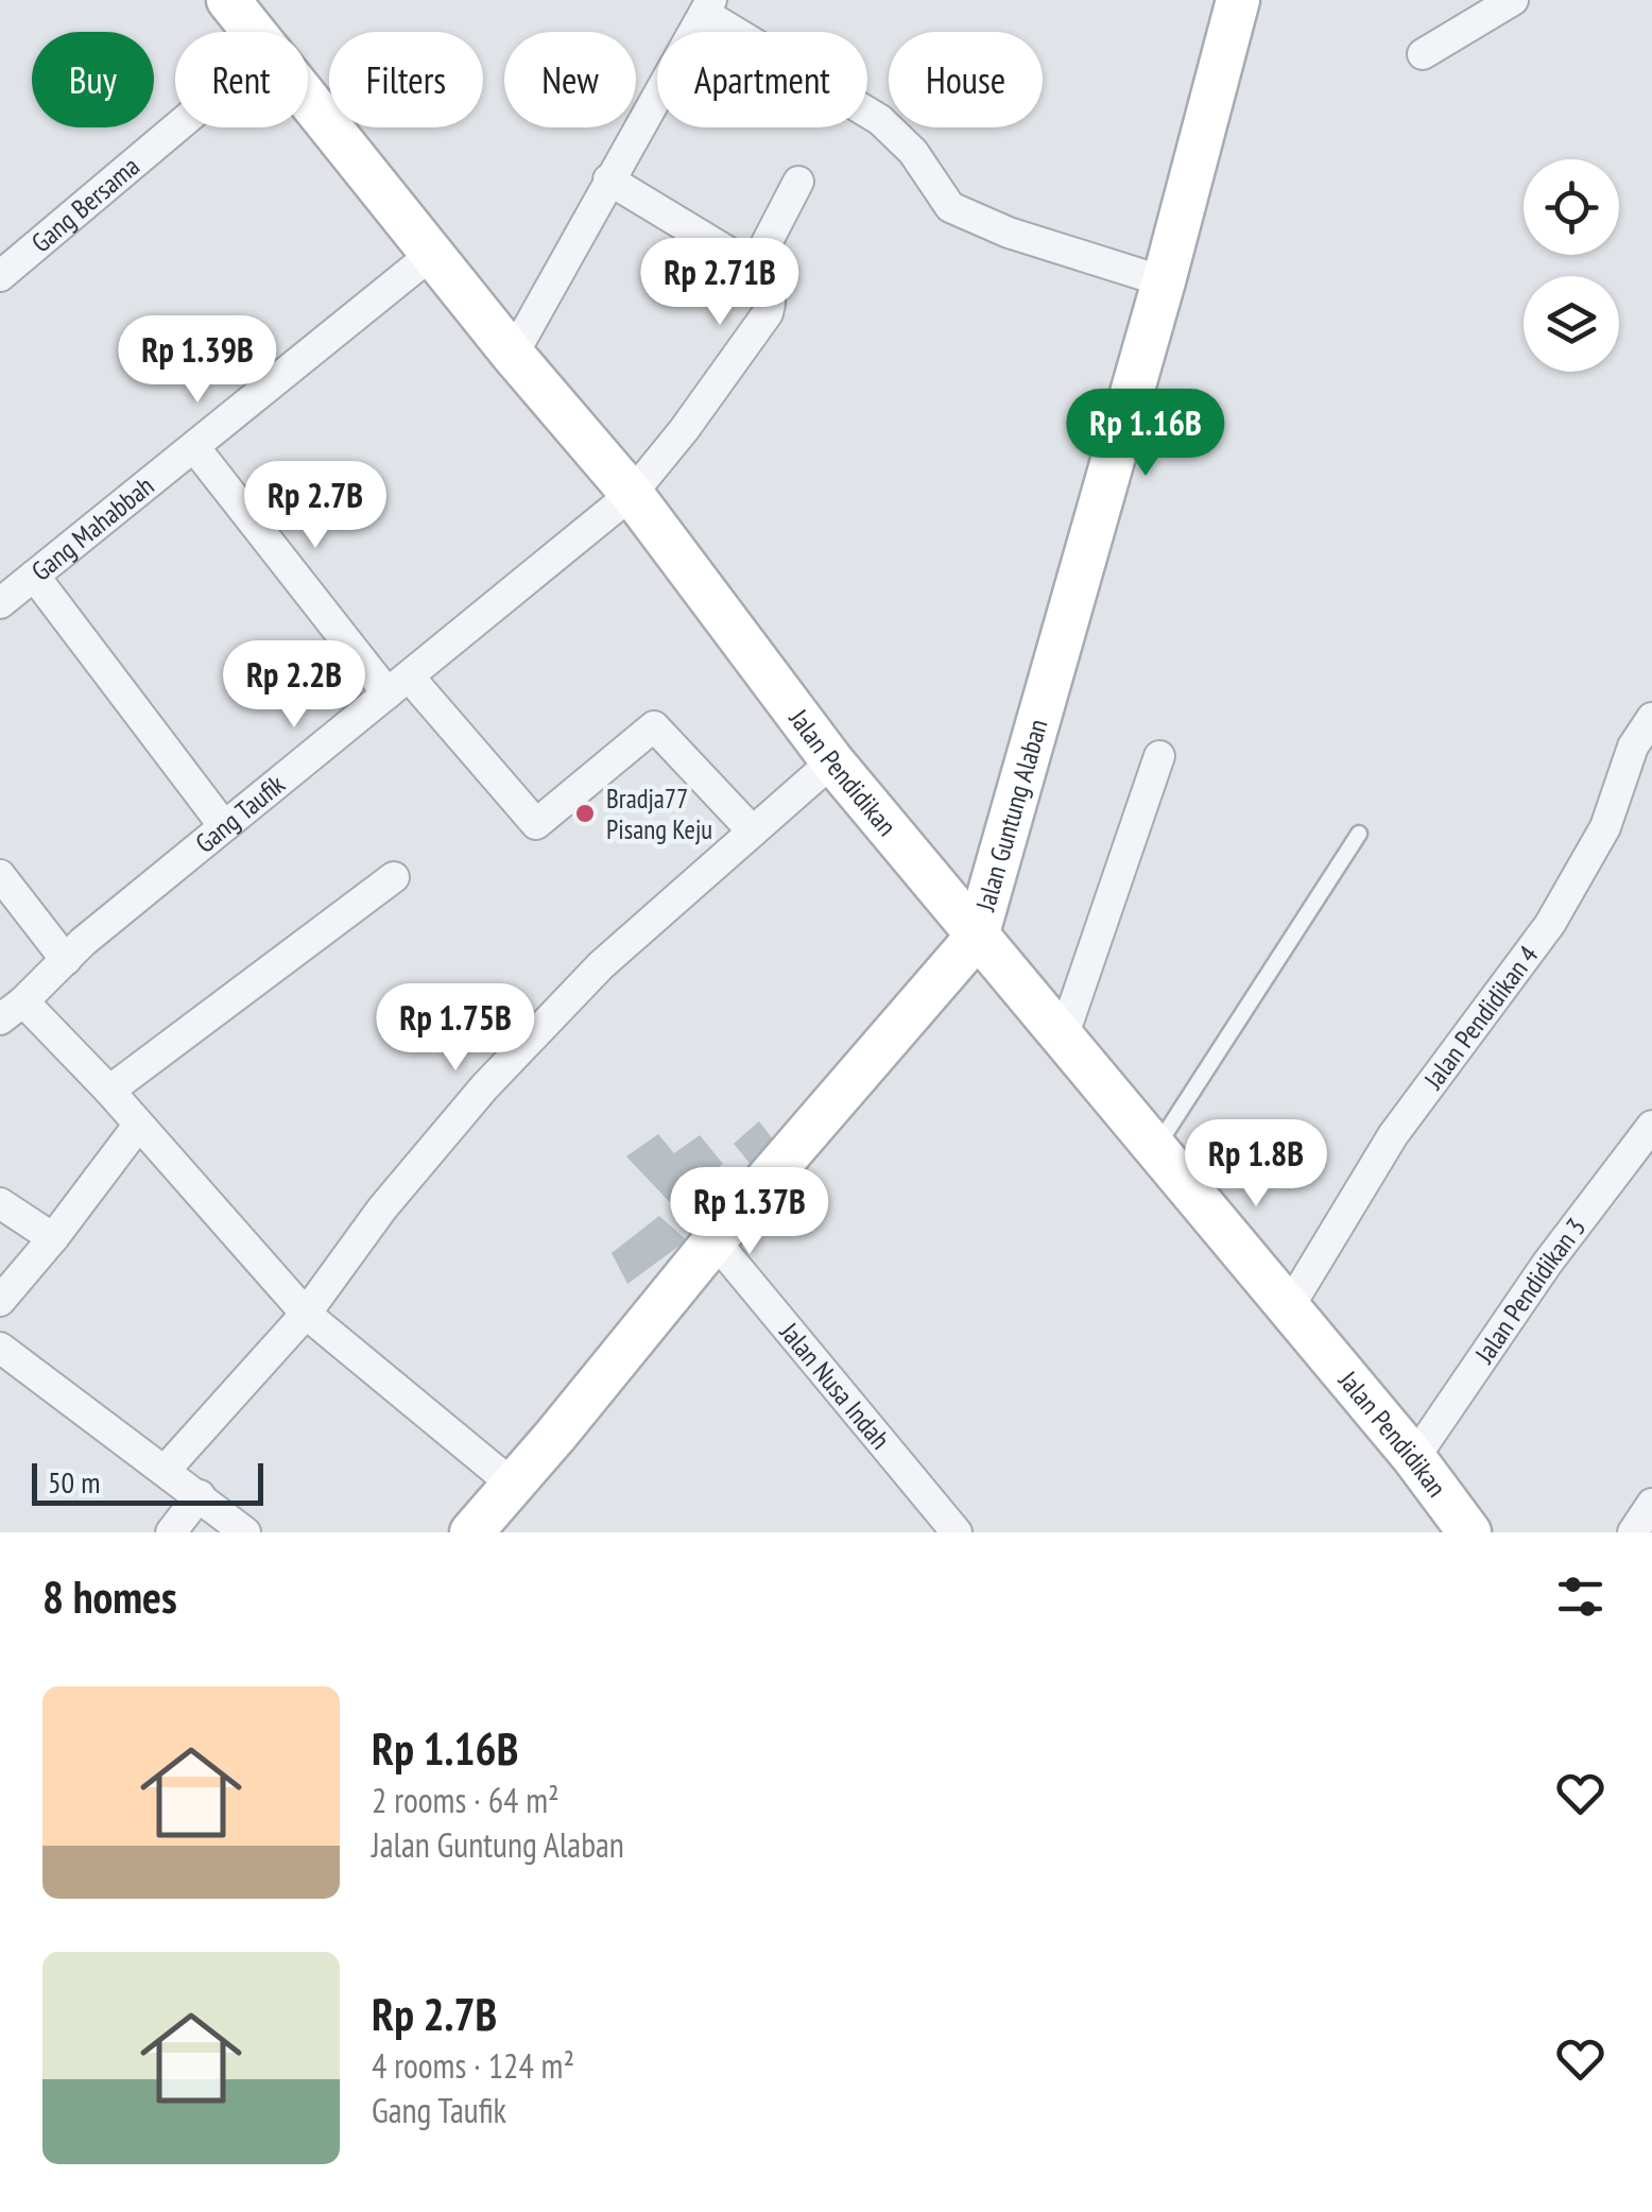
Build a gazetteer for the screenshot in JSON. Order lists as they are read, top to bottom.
{
  "streets": {
    "street": [
      "Gang Bersama",
      "Gang Mahabbah",
      "Jalan Pendidikan",
      "Gang Taufik",
      "Jalan Guntung Alaban",
      "Jalan Pendidikan 4",
      "Jalan Pendidikan 3",
      "Jalan Nusa Indah"
    ]
  },
  "crossings": [
    ["Gang Mahabbah", "Jalan Pendidikan"],
    ["Jalan Pendidikan", "Gang Taufik"],
    ["Jalan Pendidikan", "Jalan Guntung Alaban"],
    ["Jalan Pendidikan", "Jalan Pendidikan 4"],
    ["Jalan Pendidikan", "Jalan Pendidikan 3"],
    ["Jalan Guntung Alaban", "Jalan Nusa Indah"]
  ],
  "places": ["Bradja77 Pisang Keju"],
  "scale_bar": "50 m",
  "page": {
    "chip": [
      "Buy",
      "Rent",
      "Filters",
      "New",
      "Apartment",
      "House"
    ],
    "price": [
      "Rp 2.71B",
      "Rp 1.39B",
      "Rp 1.16B",
      "Rp 2.7B",
      "Rp 2.2B",
      "Rp 1.75B",
      "Rp 1.8B",
      "Rp 1.37B"
    ],
    "scale": "50 m",
    "heading": "8 homes",
    "list": [
      {
        "name": "Rp 1.16B",
        "note": "2 rooms · 64 m² · Jalan Guntung Alaban"
      },
      {
        "name": "Rp 2.7B",
        "note": "4 rooms · 124 m² · Gang Taufik"
      }
    ]
  }
}
